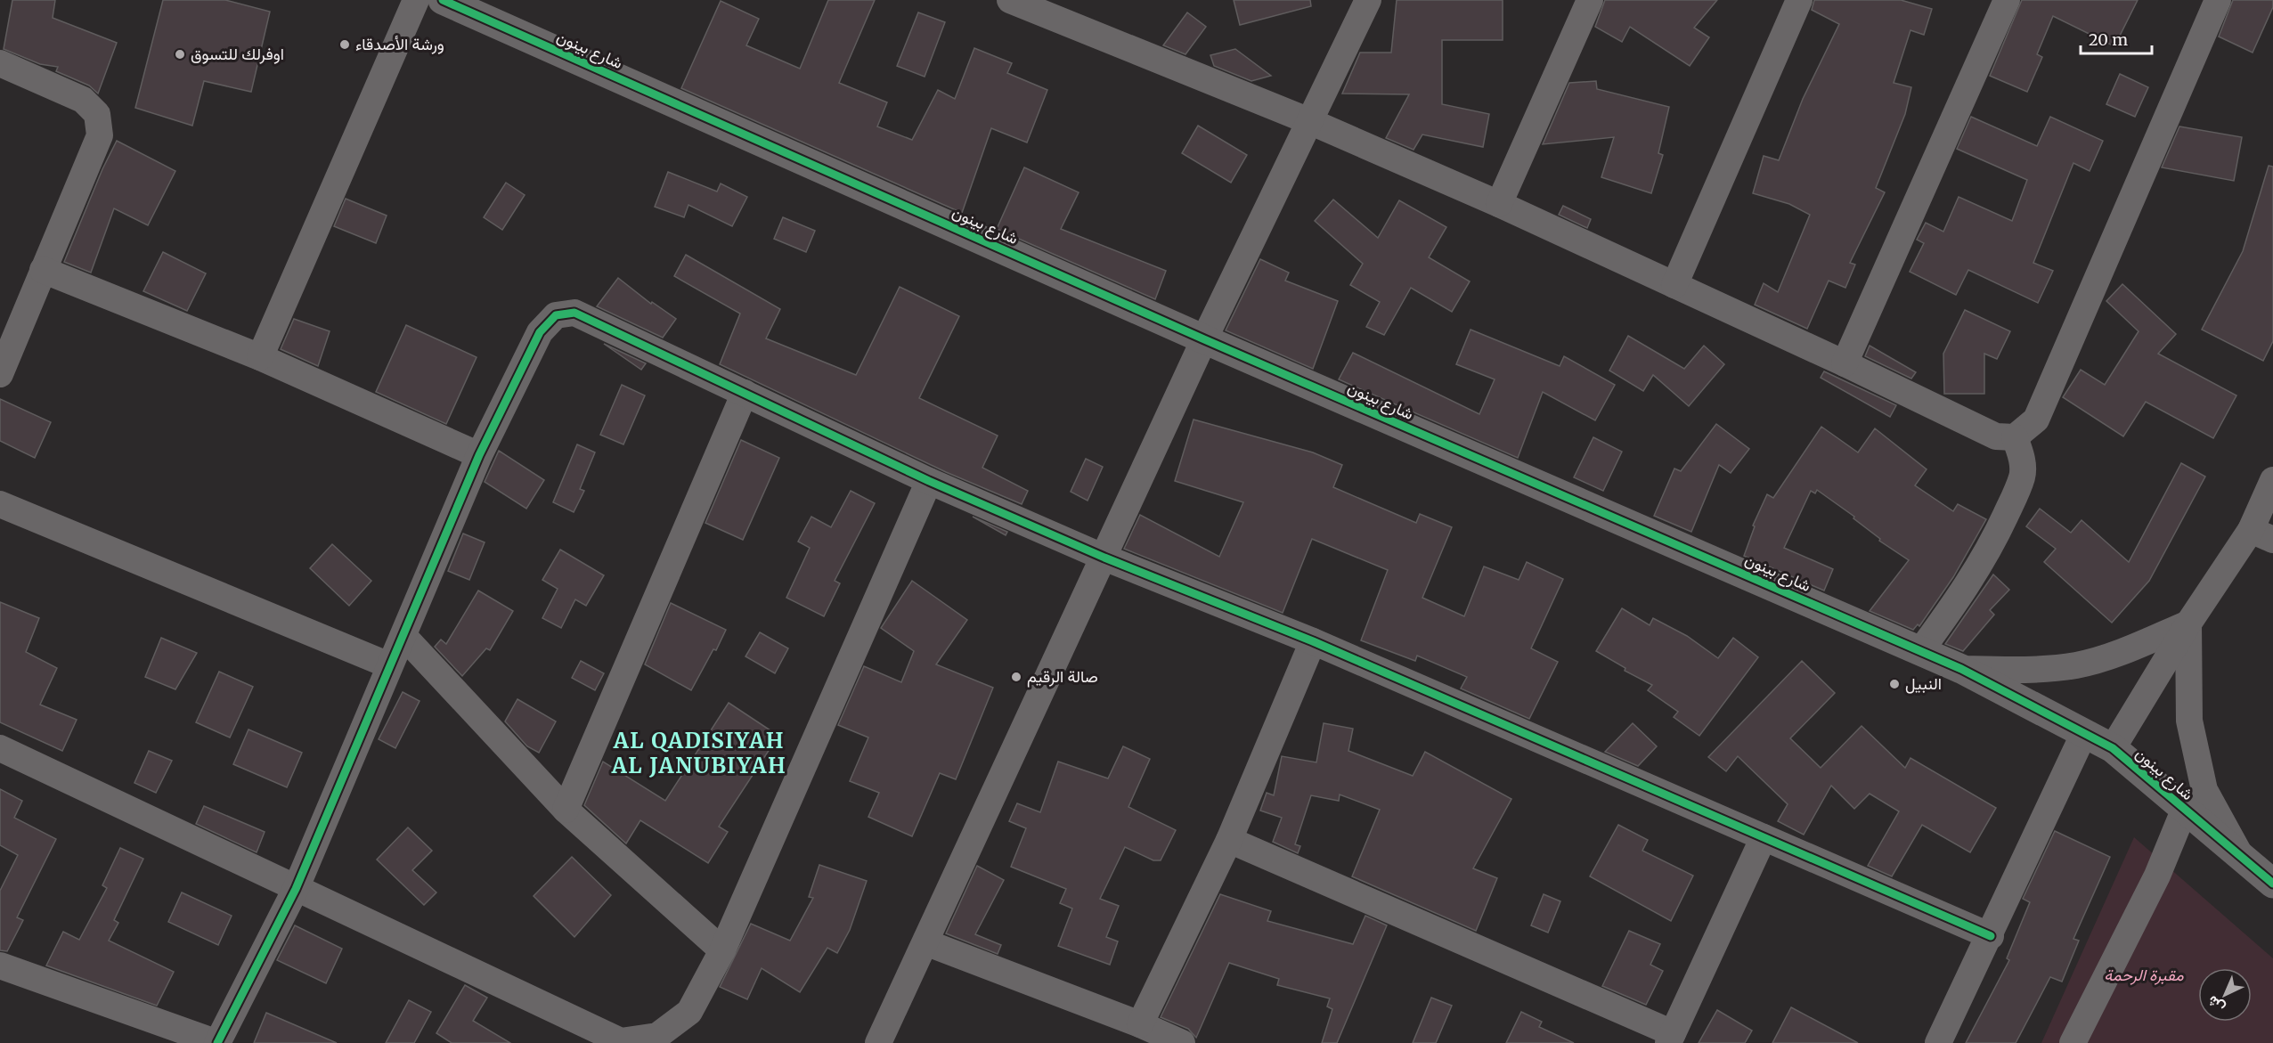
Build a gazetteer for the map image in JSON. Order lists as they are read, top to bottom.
{
  "streets": {
    "street": ["شارع بينون"]
  },
  "districts": ["AL QADISIYAH AL JANUBIYAH"],
  "parks": ["مقبرة الرحمة"],
  "places": [
    "ورشة الأصدقاء",
    "اوفرلك للتسوق",
    "صالة الرقيم",
    "النبيل"
  ],
  "scale_bar": "20 m",
  "north": "bottom left"
}
